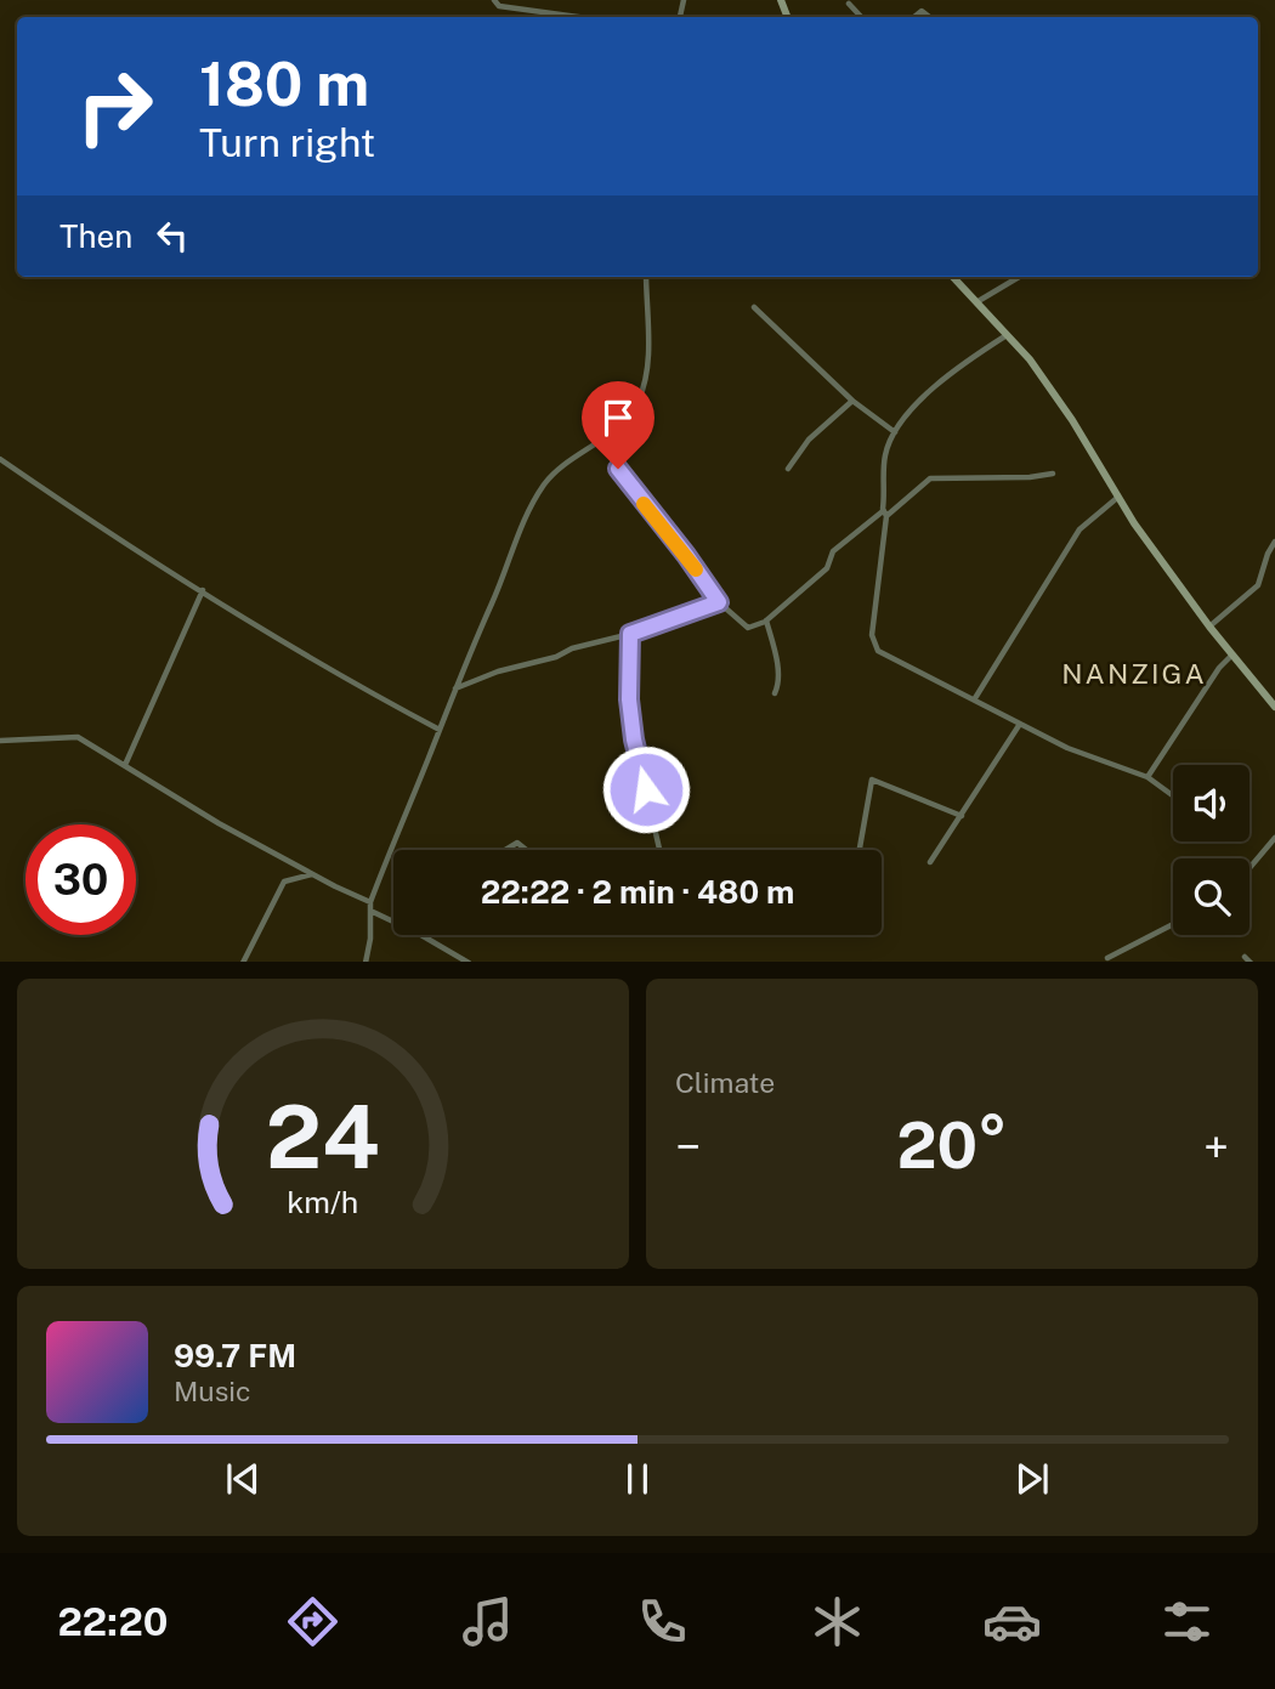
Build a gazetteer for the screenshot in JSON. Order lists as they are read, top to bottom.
{
  "districts": ["NANZIGA"],
  "page": {
    "turn": ["180 m", "Turn right"],
    "then": "Then",
    "limit": "30",
    "trip": "22:22 · 2 min · 480 m",
    "tile": "Climate",
    "heat": ["−", "20°", "+"],
    "song": ["99.7 FM", "Music"],
    "tabs": "22:20",
    "gauge": ["24", "km/h"]
  }
}
